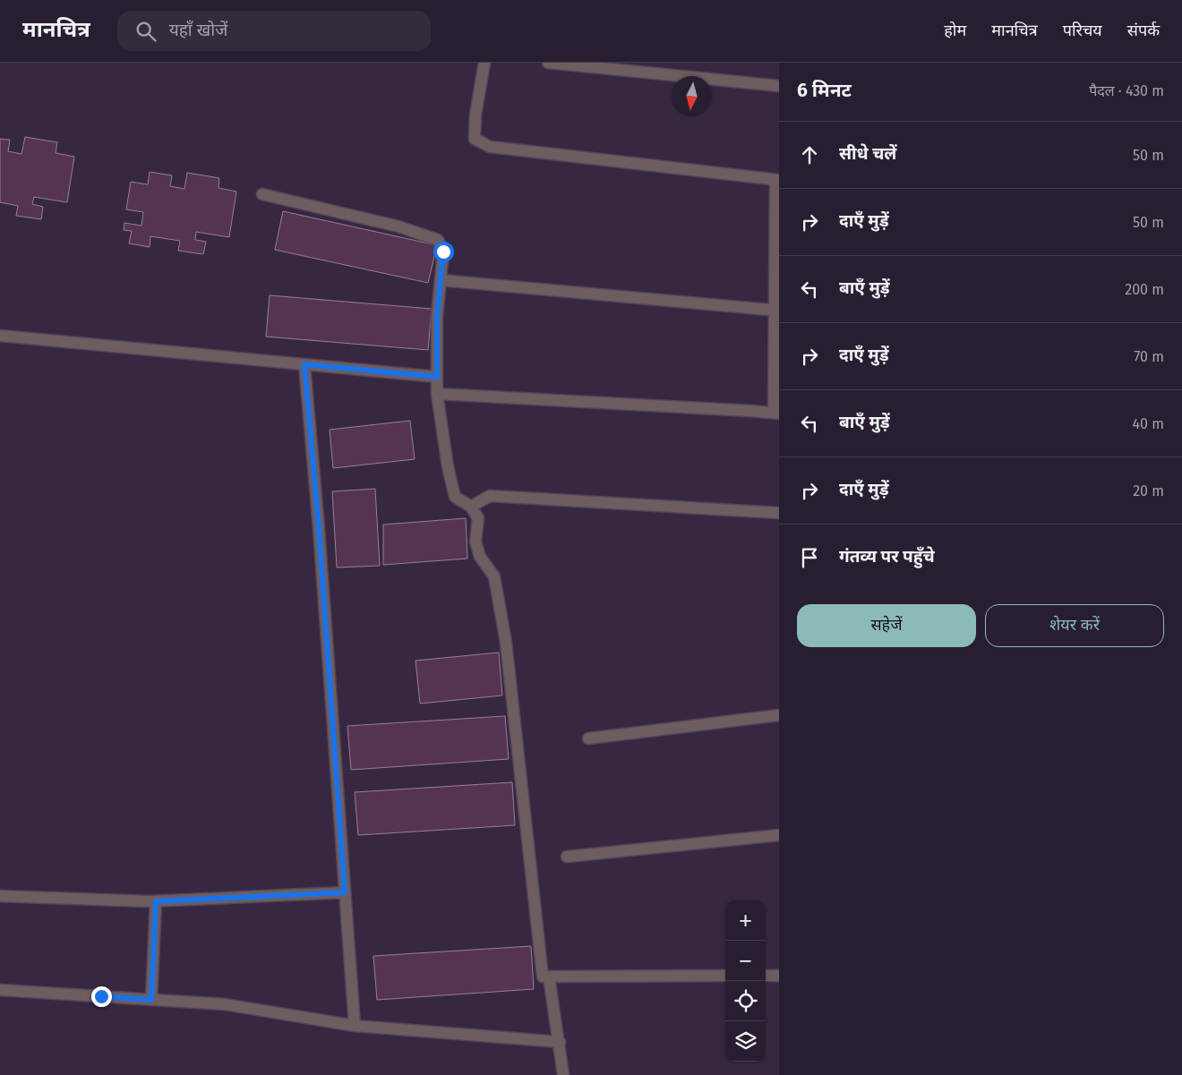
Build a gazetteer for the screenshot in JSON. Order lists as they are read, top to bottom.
{
  "north": "bottom",
  "page": {
    "header": "मानचित्र",
    "search": "यहाँ खोजें",
    "nav": [
      "होम",
      "मानचित्र",
      "परिचय",
      "संपर्क"
    ],
    "heading": ["6 मिनट", "पैदल · 430 m"],
    "list": [
      ["सीधे चलें", "50 m"],
      ["दाएँ मुड़ें", "50 m"],
      ["बाएँ मुड़ें", "200 m"],
      ["दाएँ मुड़ें", "70 m"],
      ["बाएँ मुड़ें", "40 m"],
      ["दाएँ मुड़ें", "20 m"],
      "गंतव्य पर पहुँचे"
    ],
    "buttons": ["सहेजें", "शेयर करें"],
    "map_buttons": ["+", "−"]
  }
}
